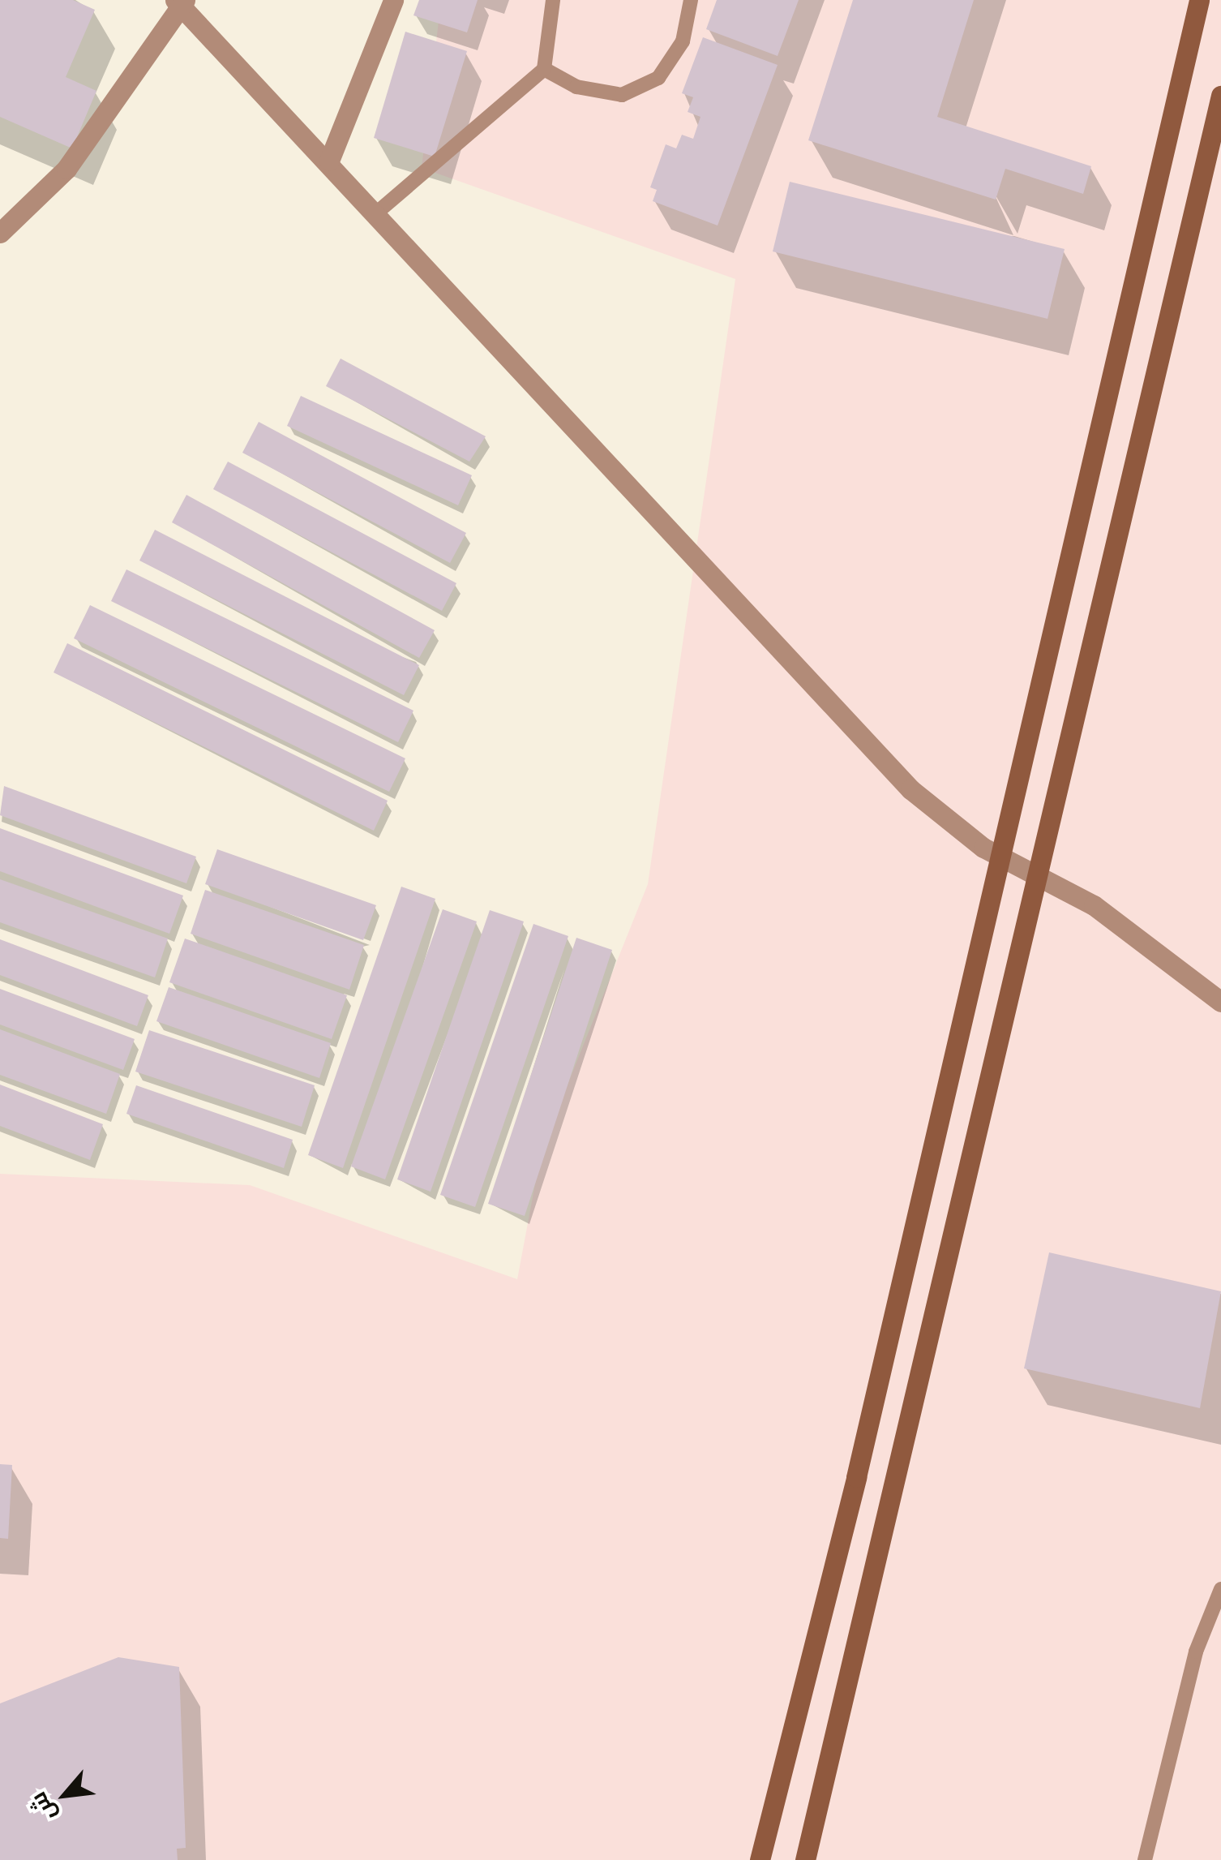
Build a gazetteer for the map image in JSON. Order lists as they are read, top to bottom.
{
  "north": "bottom left"
}
